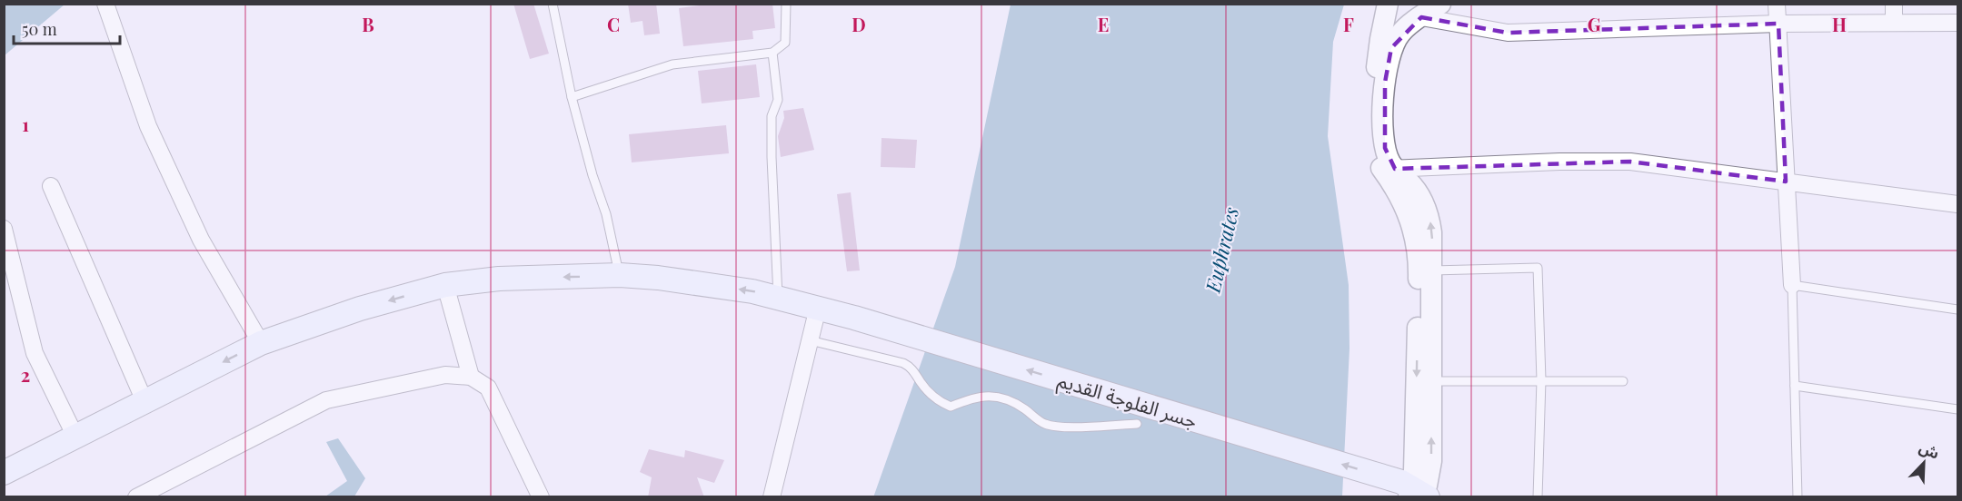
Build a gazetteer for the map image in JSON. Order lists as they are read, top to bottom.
{
  "streets": {
    "main road": ["جسر الفلوجة القديم"]
  },
  "one_way": ["جسر الفلوجة القديم"],
  "water": ["Euphrates"],
  "scale_bar": "50 m",
  "north": "top right",
  "grid": {
    "columns": [
      "B",
      "C",
      "D",
      "E",
      "F",
      "G",
      "H"
    ],
    "rows": ["1", "2"]
  }
}
